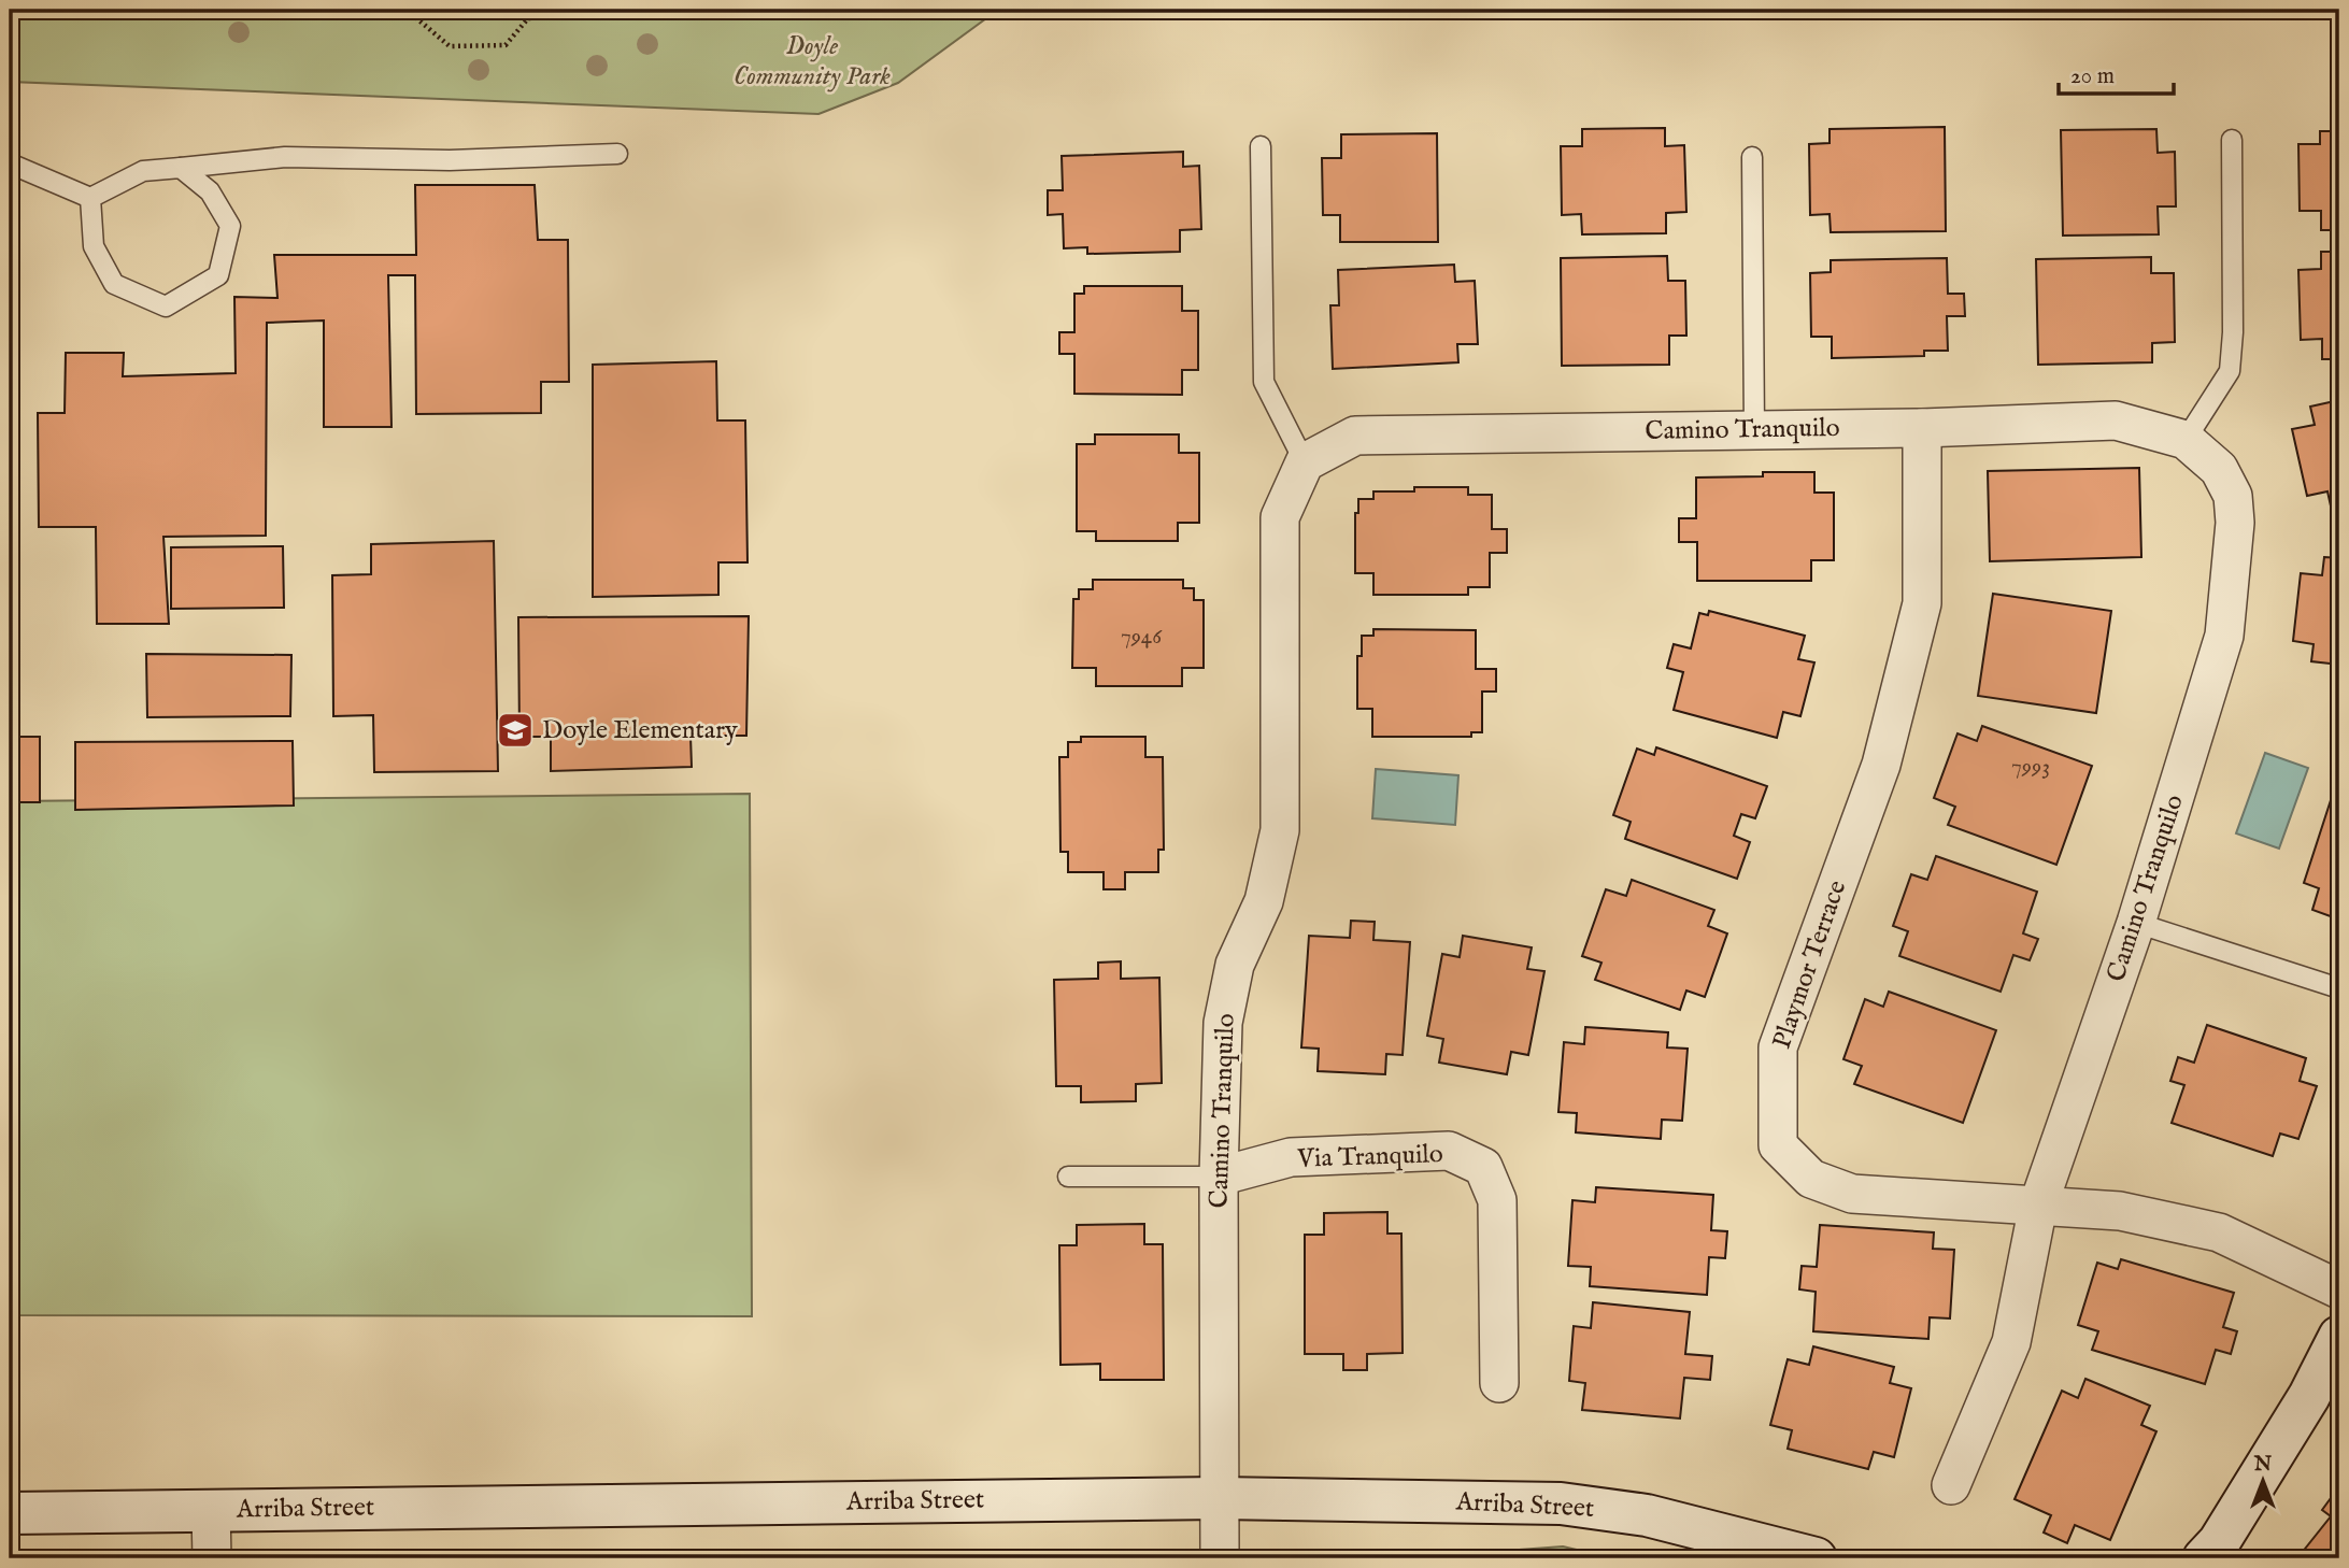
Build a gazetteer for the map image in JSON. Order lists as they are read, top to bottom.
{
  "streets": {
    "street": [
      "Camino Tranquilo",
      "Playmor Terrace",
      "Via Tranquilo",
      "Arriba Street"
    ]
  },
  "crossings": [
    ["Camino Tranquilo", "Playmor Terrace"],
    ["Camino Tranquilo", "Via Tranquilo"],
    ["Camino Tranquilo", "Arriba Street"]
  ],
  "parks": ["Doyle Community Park"],
  "places": {
    "school or university": ["Doyle Elementary"]
  },
  "house_numbers": ["7946", "7993"],
  "scale_bar": "20 m",
  "north": "top"
}
